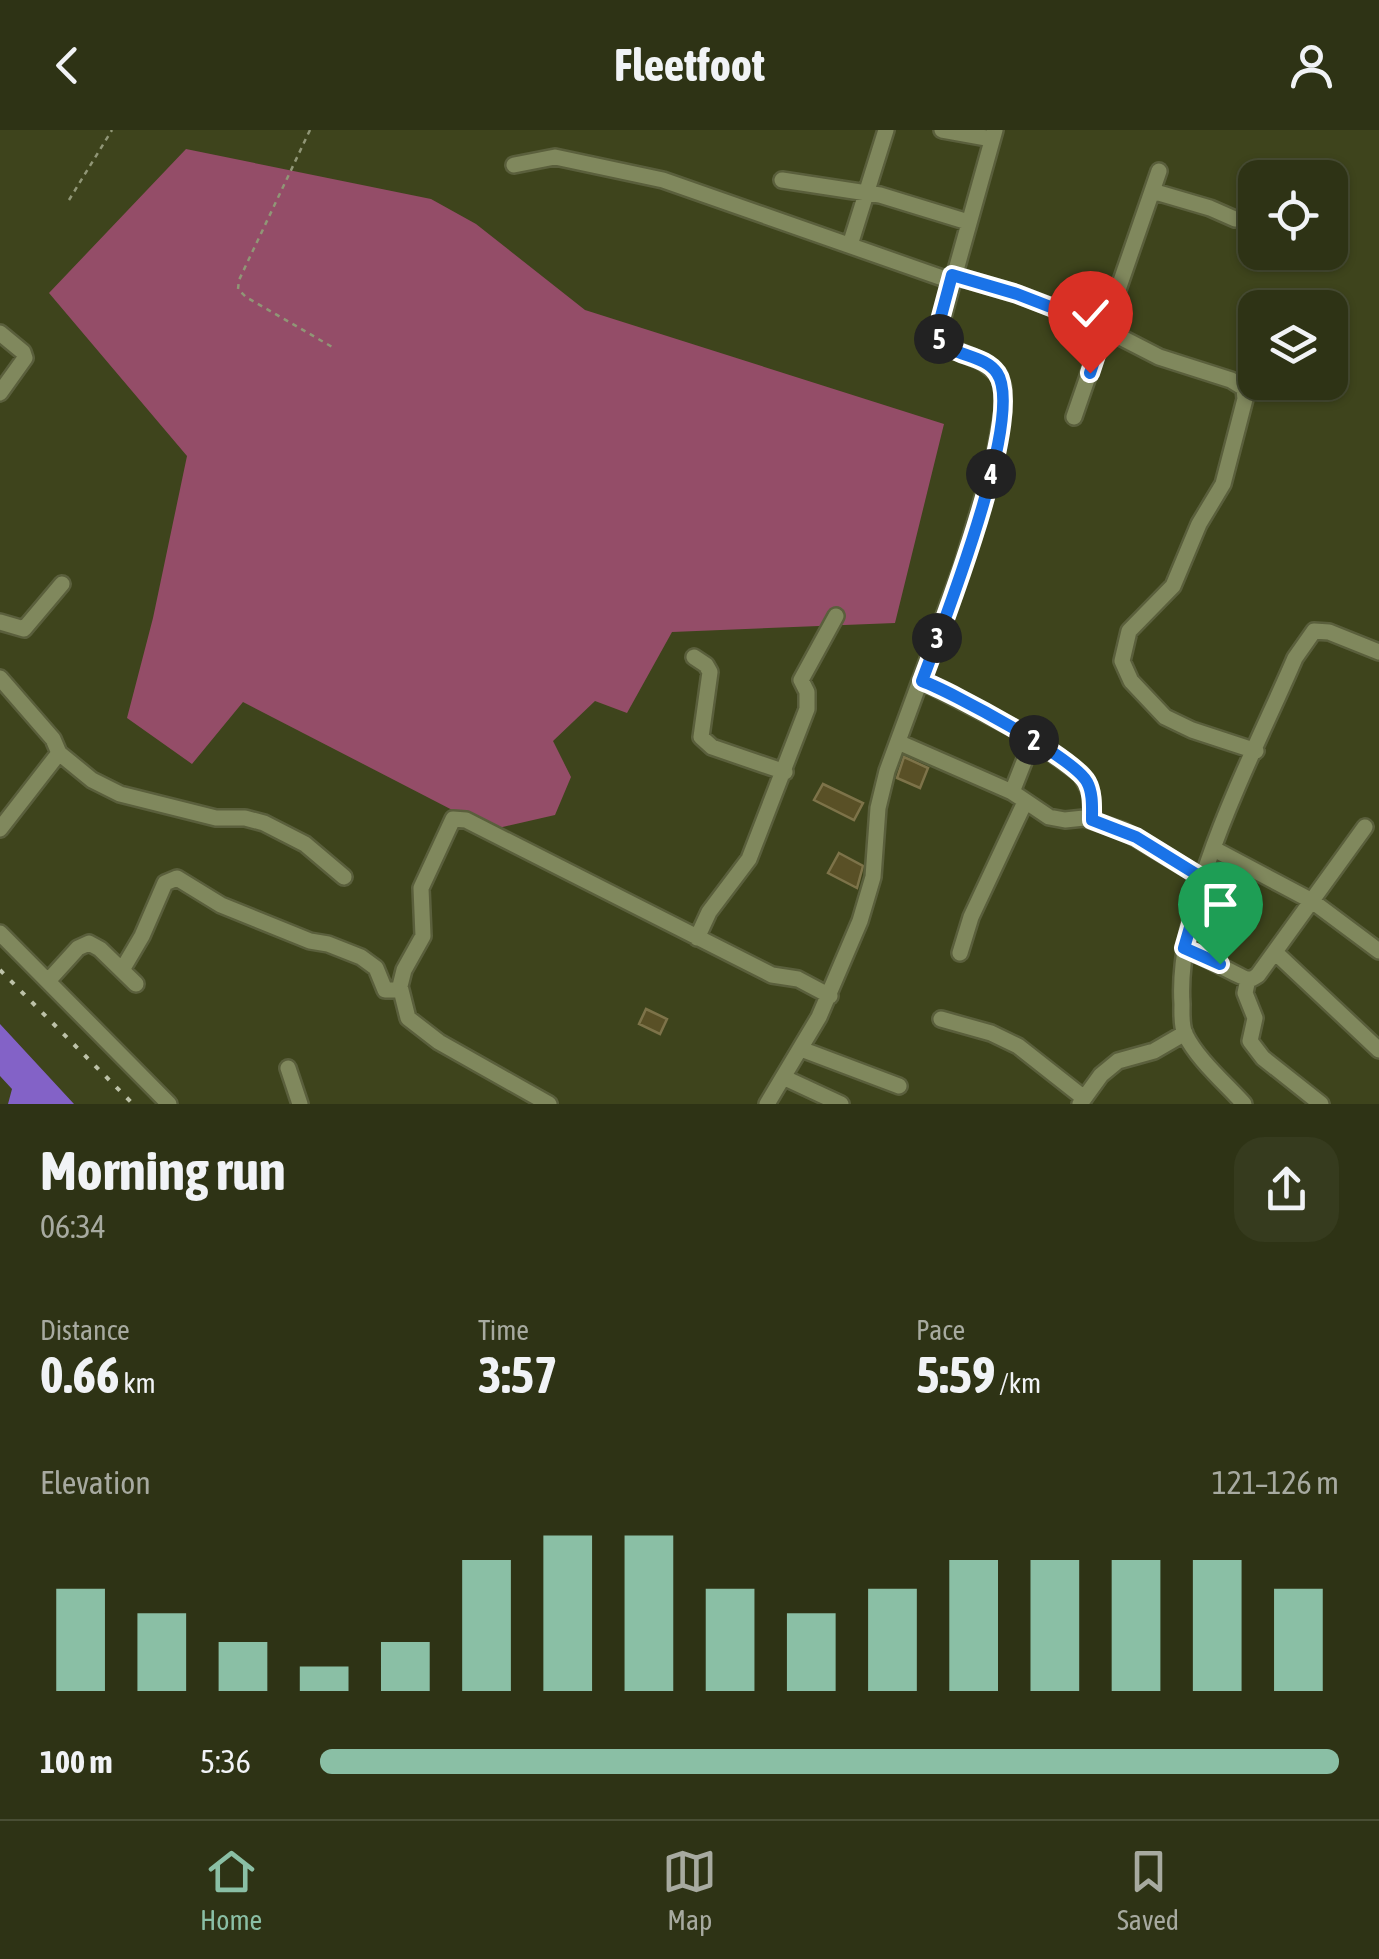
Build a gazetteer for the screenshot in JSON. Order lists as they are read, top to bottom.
{
  "page": {
    "header": "Fleetfoot",
    "pins": [
      "5",
      "4",
      "3",
      "2"
    ],
    "heading": ["Morning run", "06:34"],
    "stats": [
      ["Distance", "0.66 km"],
      ["Time", "3:57"],
      ["Pace", "5:59 /km"]
    ],
    "chart": ["Elevation", "121–126 m"],
    "list": [
      {
        "name": "100 m",
        "note": "5:36"
      }
    ],
    "tabs": ["Home", "Map", "Saved"]
  }
}
